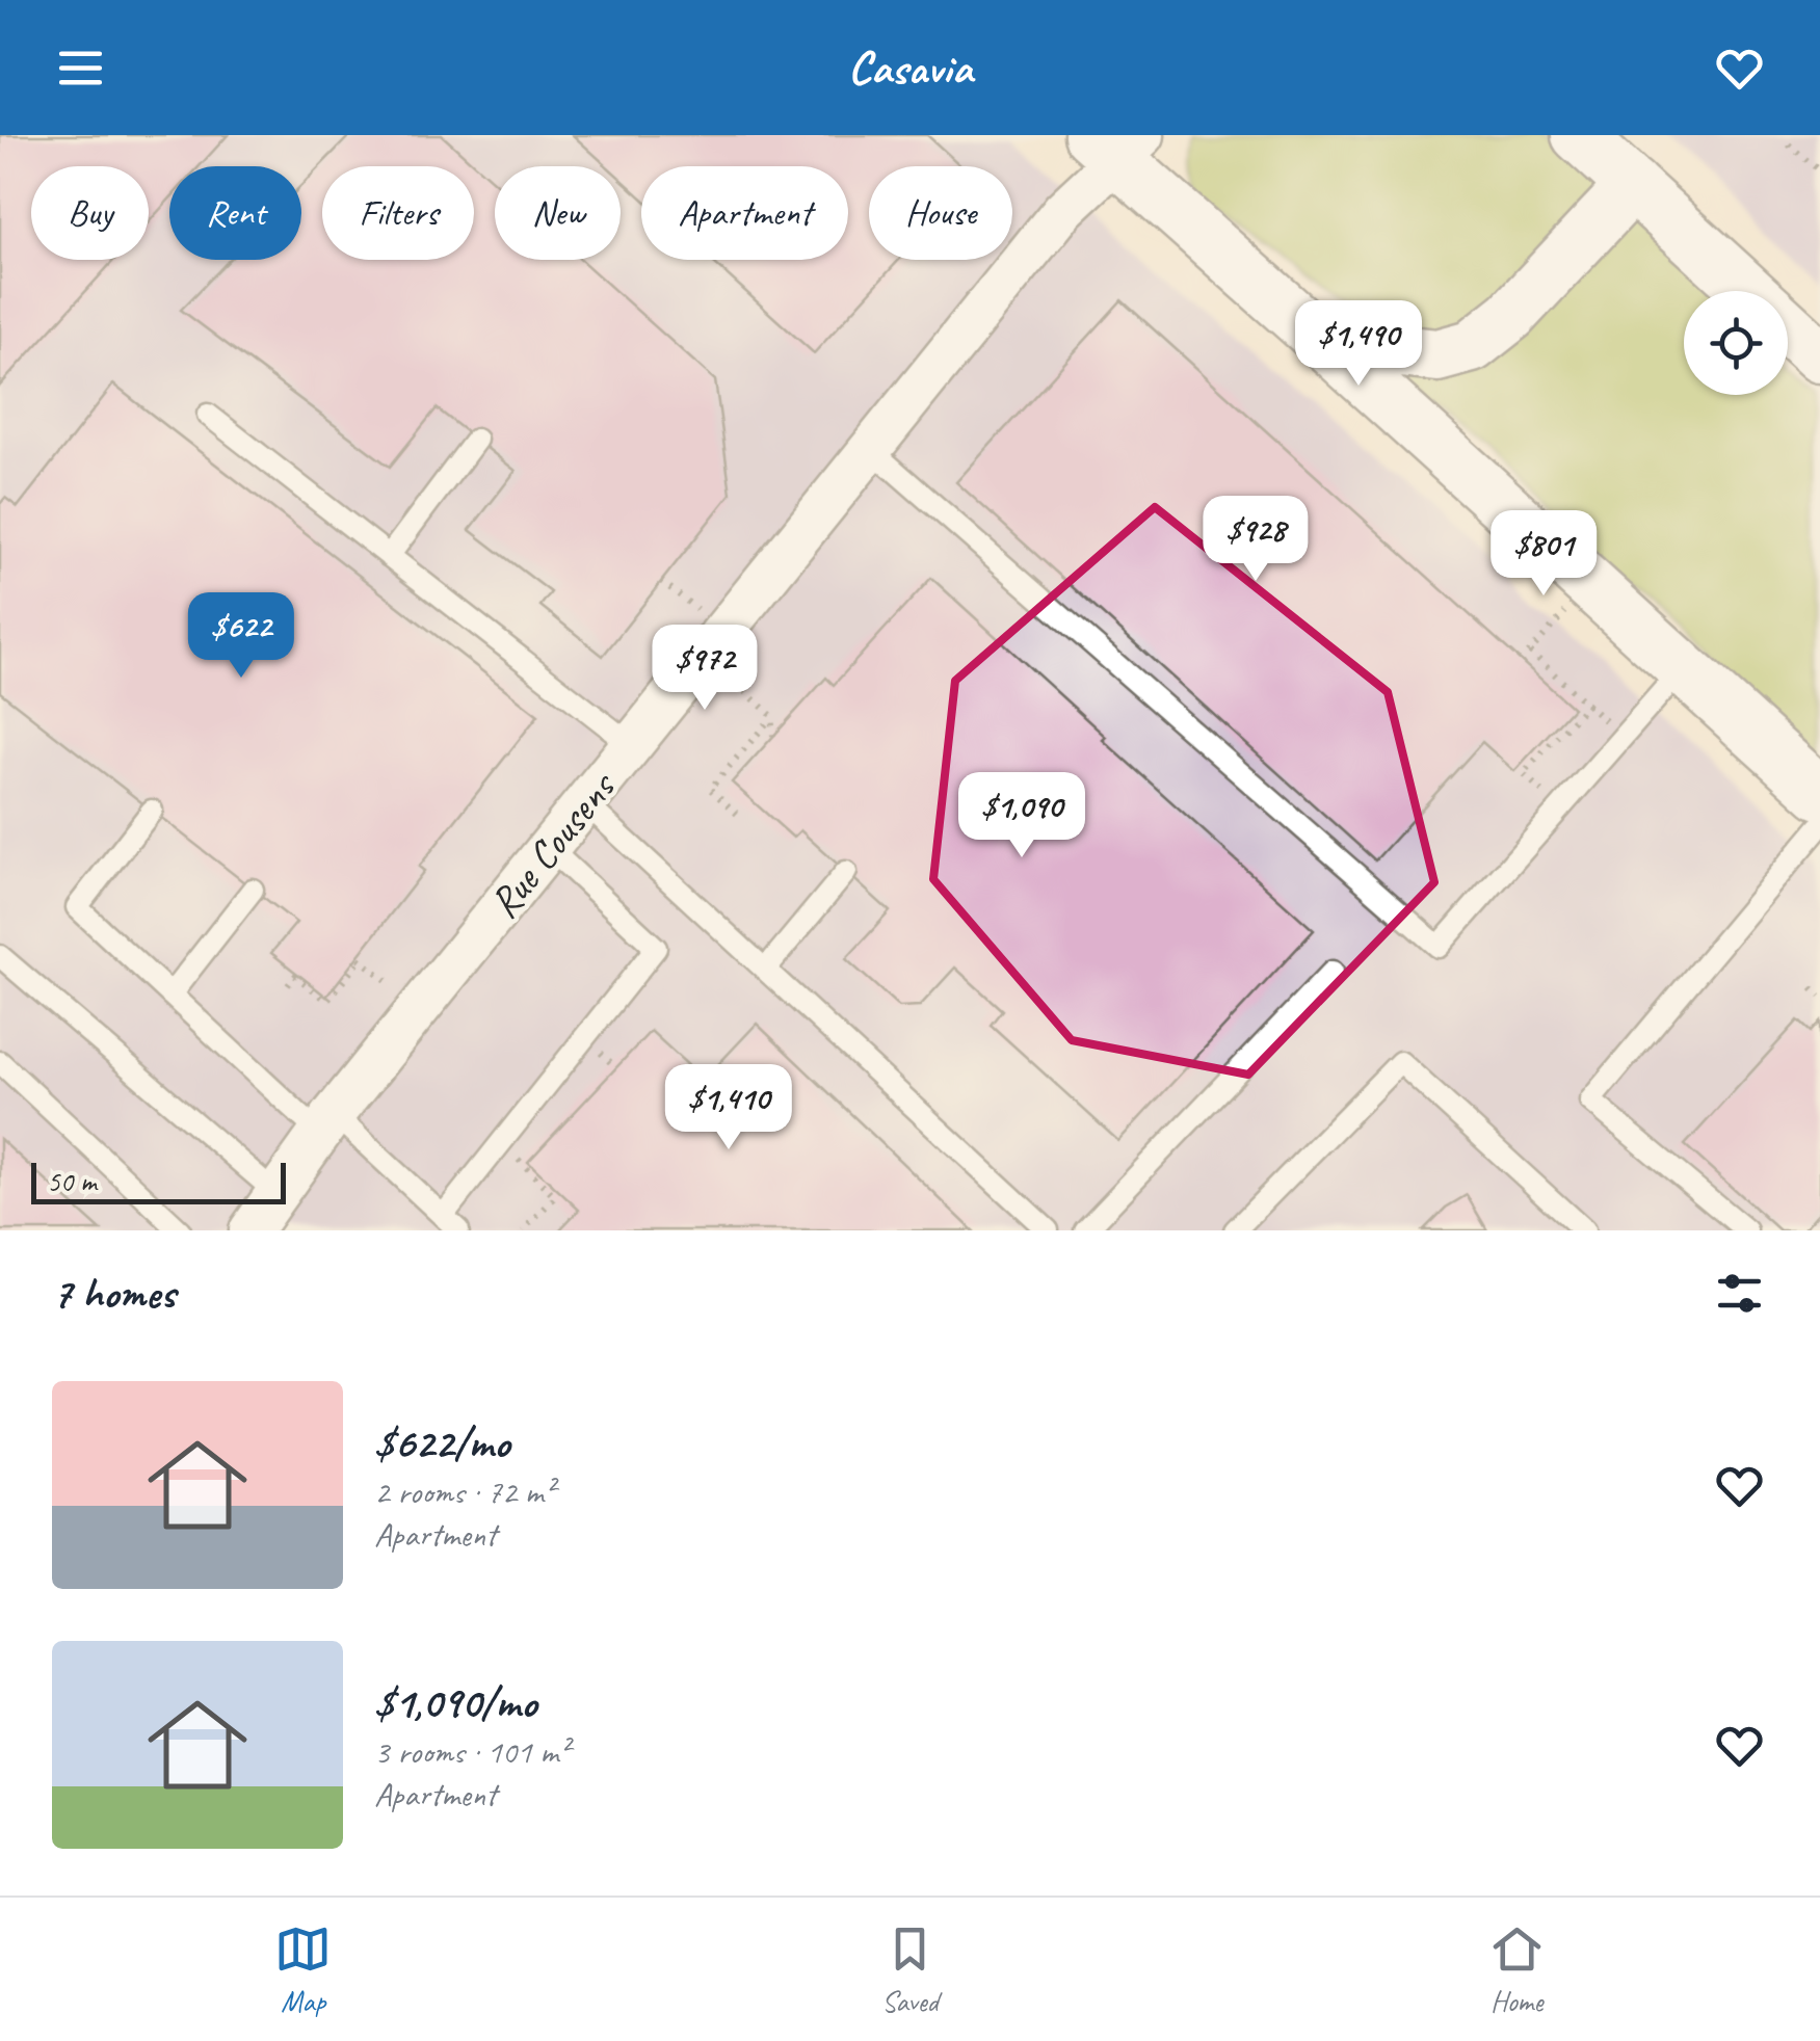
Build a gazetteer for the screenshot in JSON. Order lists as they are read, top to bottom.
{
  "streets": {
    "street": ["Rue Cousens"]
  },
  "scale_bar": "50 m",
  "page": {
    "header": "Casavia",
    "chip": [
      "Buy",
      "Rent",
      "Filters",
      "New",
      "Apartment",
      "House"
    ],
    "price": [
      "$1,490",
      "$928",
      "$801",
      "$622",
      "$972",
      "$1,090",
      "$1,410"
    ],
    "scale": "50 m",
    "heading": "7 homes",
    "list": [
      {
        "name": "$622/mo",
        "note": "2 rooms · 72 m² · Apartment"
      },
      {
        "name": "$1,090/mo",
        "note": "3 rooms · 101 m² · Apartment"
      }
    ],
    "tabs": ["Map", "Saved", "Home"]
  }
}
